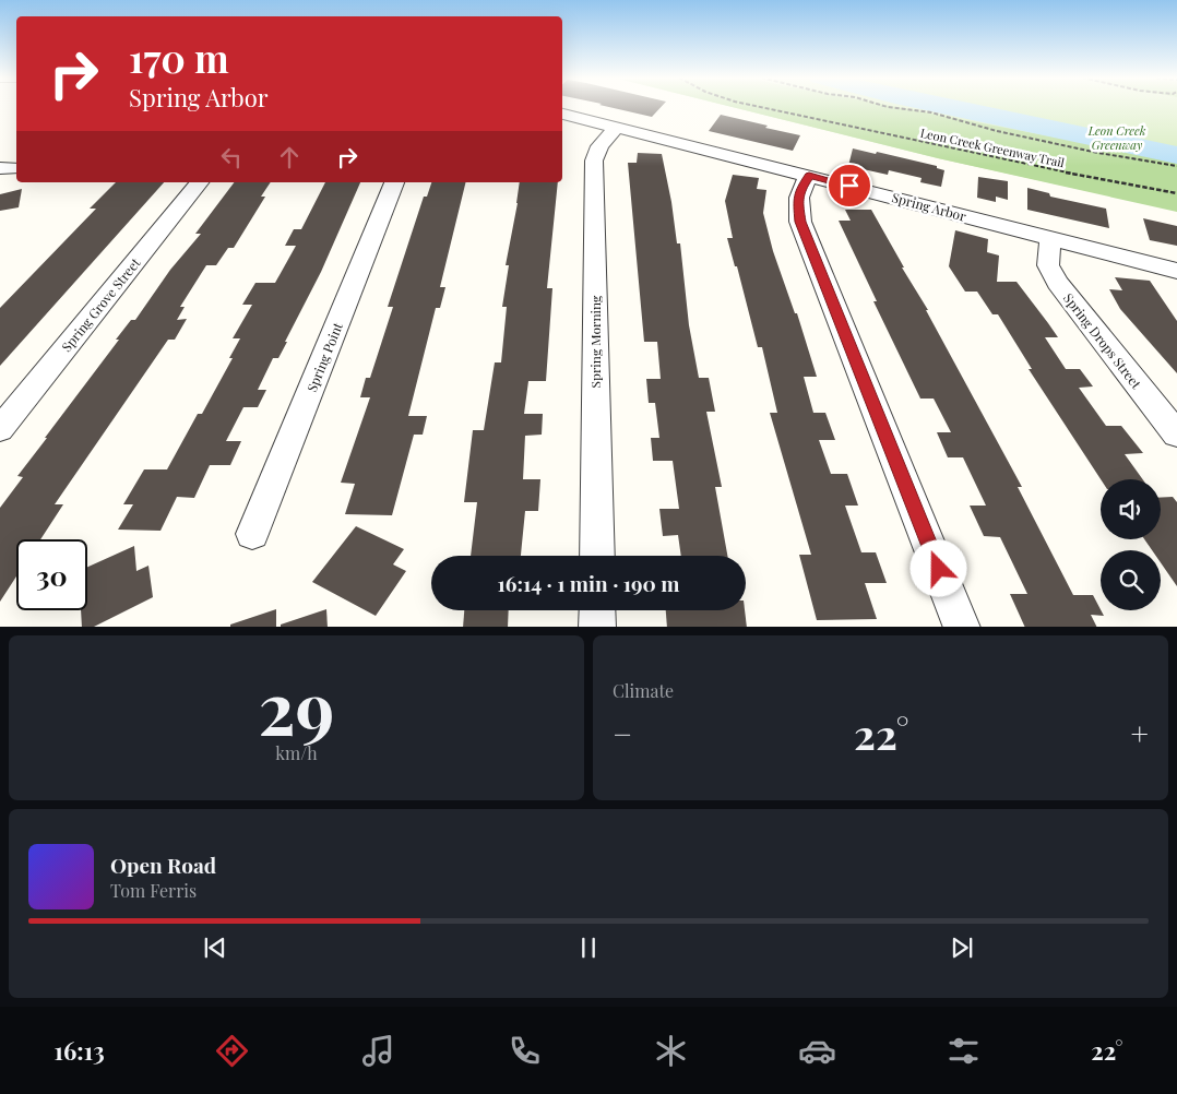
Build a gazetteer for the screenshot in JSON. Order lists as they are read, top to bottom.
{
  "streets": {
    "street": [
      "Spring Arbor",
      "Spring Grove Street",
      "Spring Drops Street",
      "Spring Morning",
      "Spring Point"
    ],
    "path": ["Leon Creek Greenway Trail"]
  },
  "crossings": [
    ["Spring Arbor", "Spring Drops Street"],
    ["Spring Arbor", "Spring Morning"]
  ],
  "parks": ["Leon Creek Greenway"],
  "page": {
    "turn": ["170 m", "Spring Arbor"],
    "limit": "30",
    "trip": "16:14 · 1 min · 190 m",
    "tile": [
      ["29", "km/h"],
      "Climate"
    ],
    "heat": ["−", "22°", "+"],
    "song": ["Open Road", "Tom Ferris"],
    "tabs": ["16:13", "22°"]
  }
}
